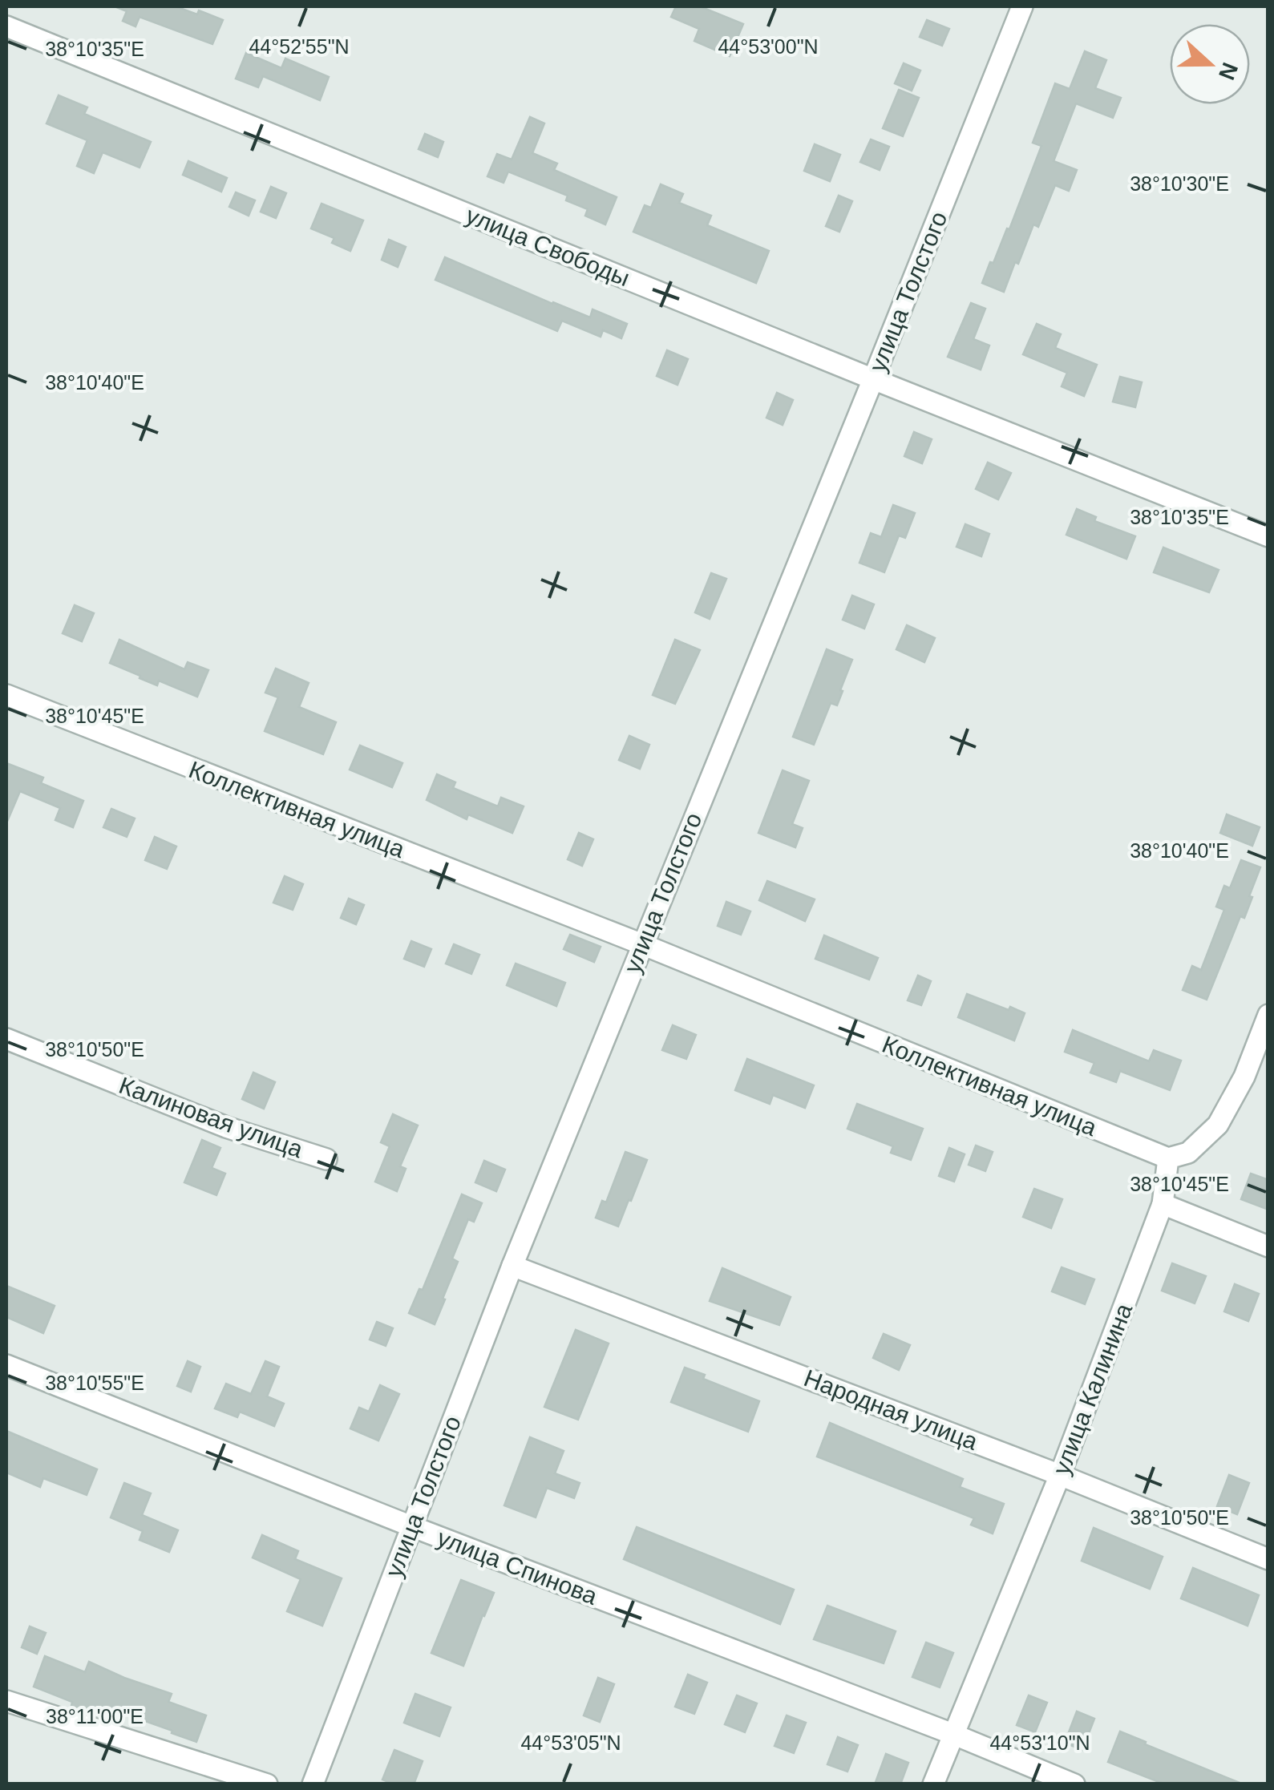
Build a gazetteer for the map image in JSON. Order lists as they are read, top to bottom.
{
  "streets": {
    "street": [
      "улица Свободы",
      "улица Толстого",
      "Коллективная улица",
      "Калиновая улица",
      "улица Калинина",
      "Народная улица",
      "улица Спинова"
    ]
  },
  "crossings": [
    ["улица Свободы", "улица Толстого"],
    ["улица Толстого", "Коллективная улица"],
    ["улица Толстого", "Народная улица"],
    ["улица Толстого", "улица Спинова"],
    ["Коллективная улица", "улица Калинина"],
    ["улица Калинина", "Народная улица"],
    ["улица Калинина", "улица Спинова"]
  ],
  "north": "right",
  "coordinates": [
    "44°52'55\"N",
    "44°53'00\"N",
    "38°10'35\"E",
    "38°10'30\"E",
    "38°10'40\"E",
    "38°10'45\"E",
    "38°10'50\"E",
    "38°10'55\"E",
    "38°11'00\"E",
    "44°53'05\"N",
    "44°53'10\"N"
  ]
}
